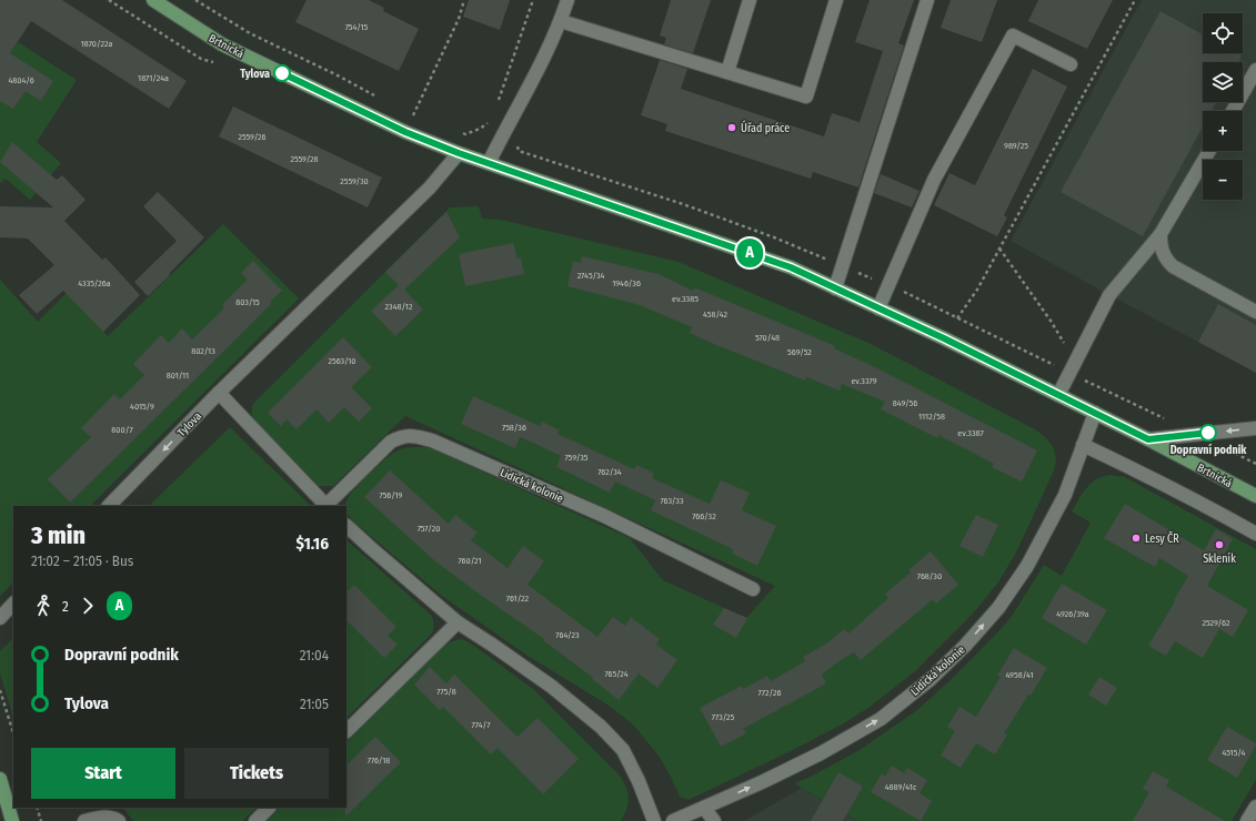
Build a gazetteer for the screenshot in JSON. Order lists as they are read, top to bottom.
{
  "streets": {
    "main road": ["Brtnická"],
    "street": ["Tylova", "Lidická kolonie"]
  },
  "crossings": [
    ["Brtnická", "Tylova"],
    ["Brtnická", "Lidická kolonie"],
    ["Tylova", "Lidická kolonie"]
  ],
  "one_way": ["Lidická kolonie"],
  "places": [
    "Tylova",
    "Úřad práce",
    "Dopravní podnik",
    "Lesy ČR",
    "Skleník"
  ],
  "lines": ["bus line A"],
  "house_numbers": [
    "754/15",
    "1870/22a",
    "1871/24a",
    "4804/6",
    "2559/26",
    "989/25",
    "2559/28",
    "2559/30",
    "2745/34",
    "4335/26a",
    "1946/36",
    "ev.3385",
    "803/15",
    "2348/12",
    "458/42",
    "570/48",
    "802/13",
    "569/52",
    "2563/10",
    "801/11",
    "ev.3379",
    "849/56",
    "4015/9",
    "1112/58",
    "758/36",
    "800/7",
    "ev.3387",
    "759/35",
    "762/34",
    "756/19",
    "763/33",
    "766/32",
    "757/20",
    "760/21",
    "768/30",
    "761/22",
    "4926/39a",
    "2529/62",
    "764/23",
    "765/24",
    "4958/41",
    "775/8",
    "772/26",
    "773/25",
    "774/7",
    "4515/4",
    "776/18",
    "4889/41c"
  ],
  "page": {
    "on_map": "A",
    "map_buttons": ["+", "−"],
    "heading": ["3 min", "21:02 – 21:05 · Bus", "$1.16"],
    "legs": ["2", "A"],
    "list": [
      {
        "name": "Dopravní podnik",
        "value": "21:04"
      },
      {
        "name": "Tylova",
        "value": "21:05"
      }
    ],
    "buttons": ["Start", "Tickets"]
  }
}
